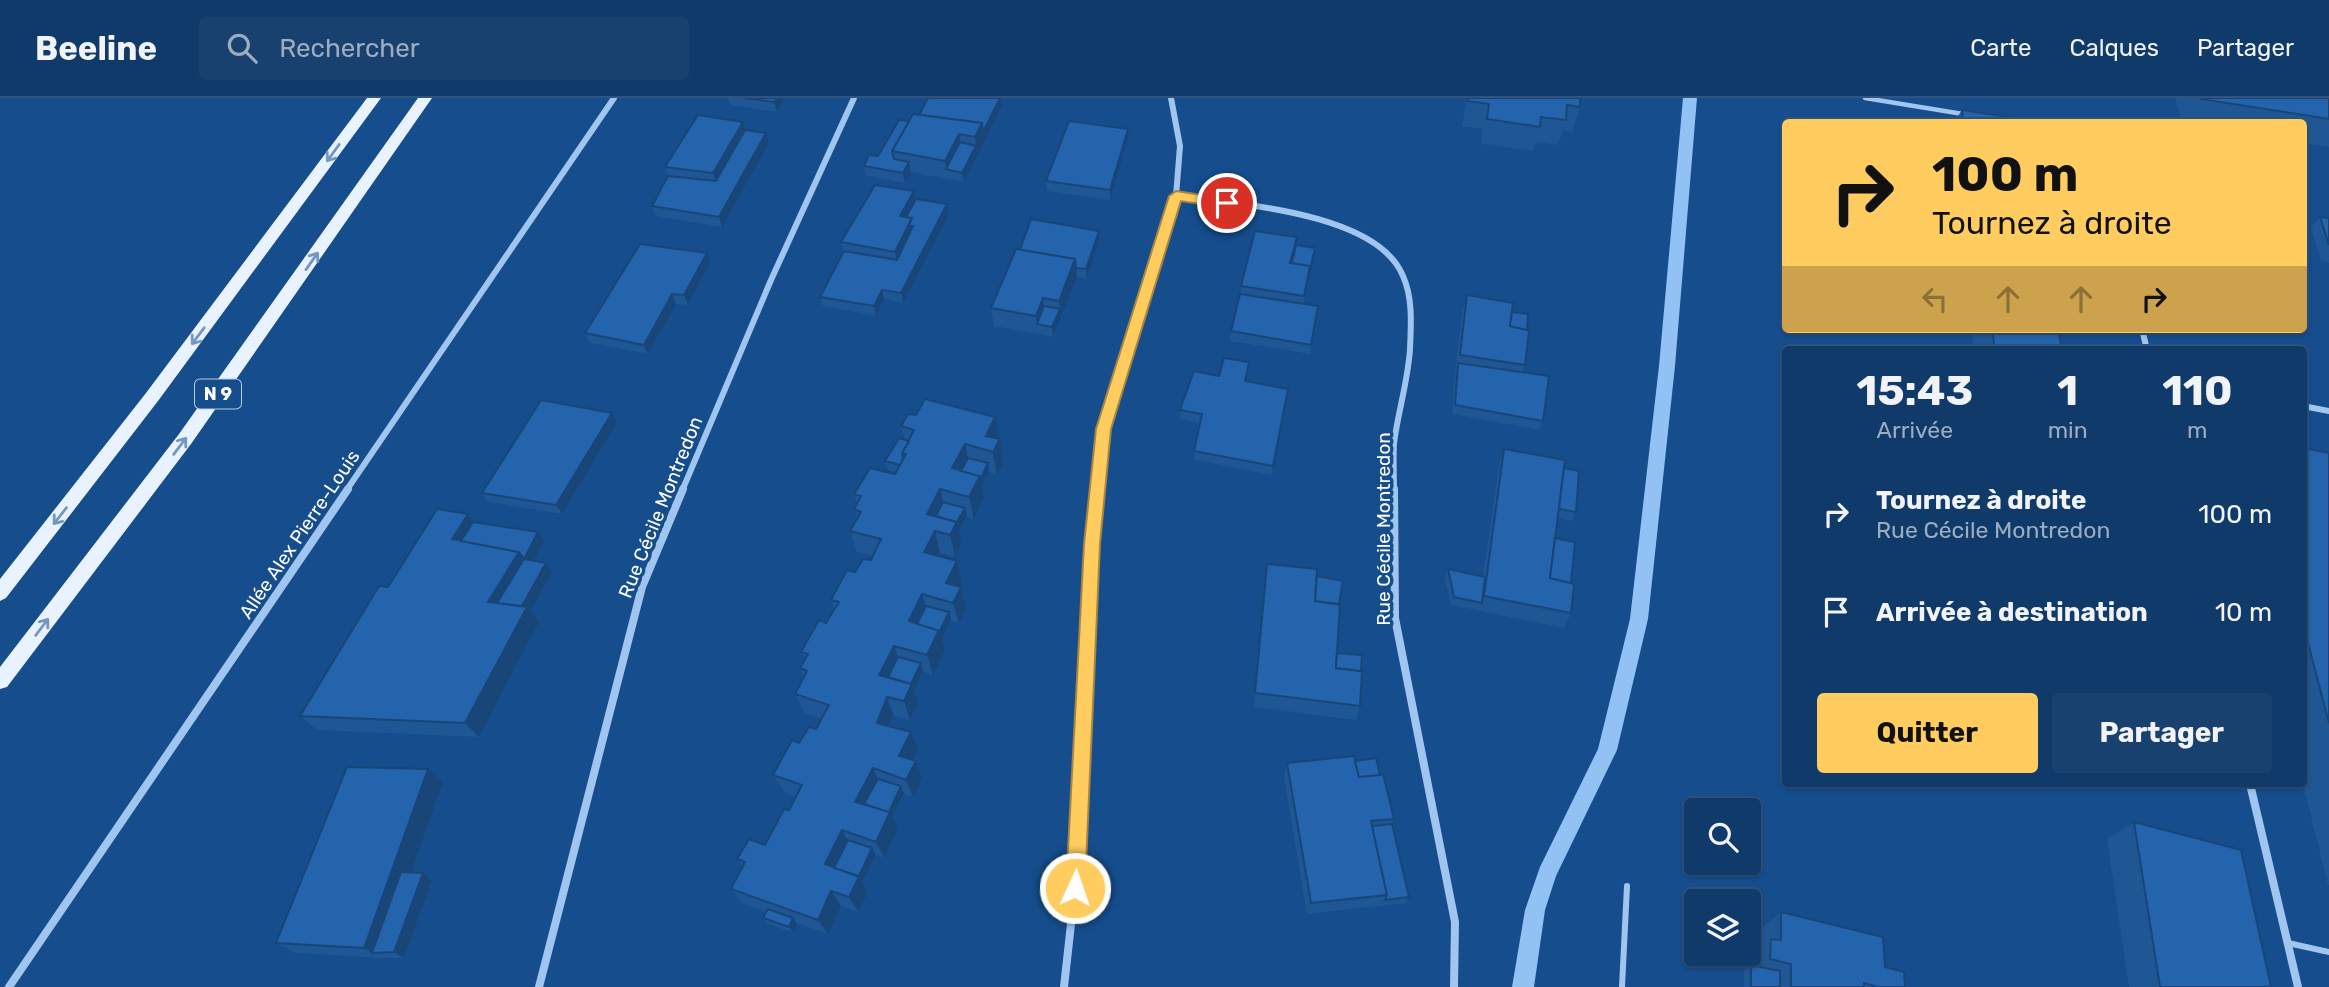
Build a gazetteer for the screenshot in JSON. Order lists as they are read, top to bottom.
{
  "streets": {
    "main road": ["N 9"],
    "street": ["Rue Cécile Montredon", "Allée Alex Pierre-Louis"]
  },
  "page": {
    "header": "Beeline",
    "search": "Rechercher",
    "nav": ["Carte", "Calques", "Partager"],
    "turn": ["100 m", "Tournez à droite"],
    "eta": [
      "15:43",
      "Arrivée",
      "1",
      "min",
      "110",
      "m"
    ],
    "list": [
      {
        "name": "Tournez à droite",
        "note": "Rue Cécile Montredon",
        "value": "100 m"
      },
      {
        "name": "Arrivée à destination",
        "value": "10 m"
      }
    ],
    "buttons": ["Quitter", "Partager"]
  }
}
